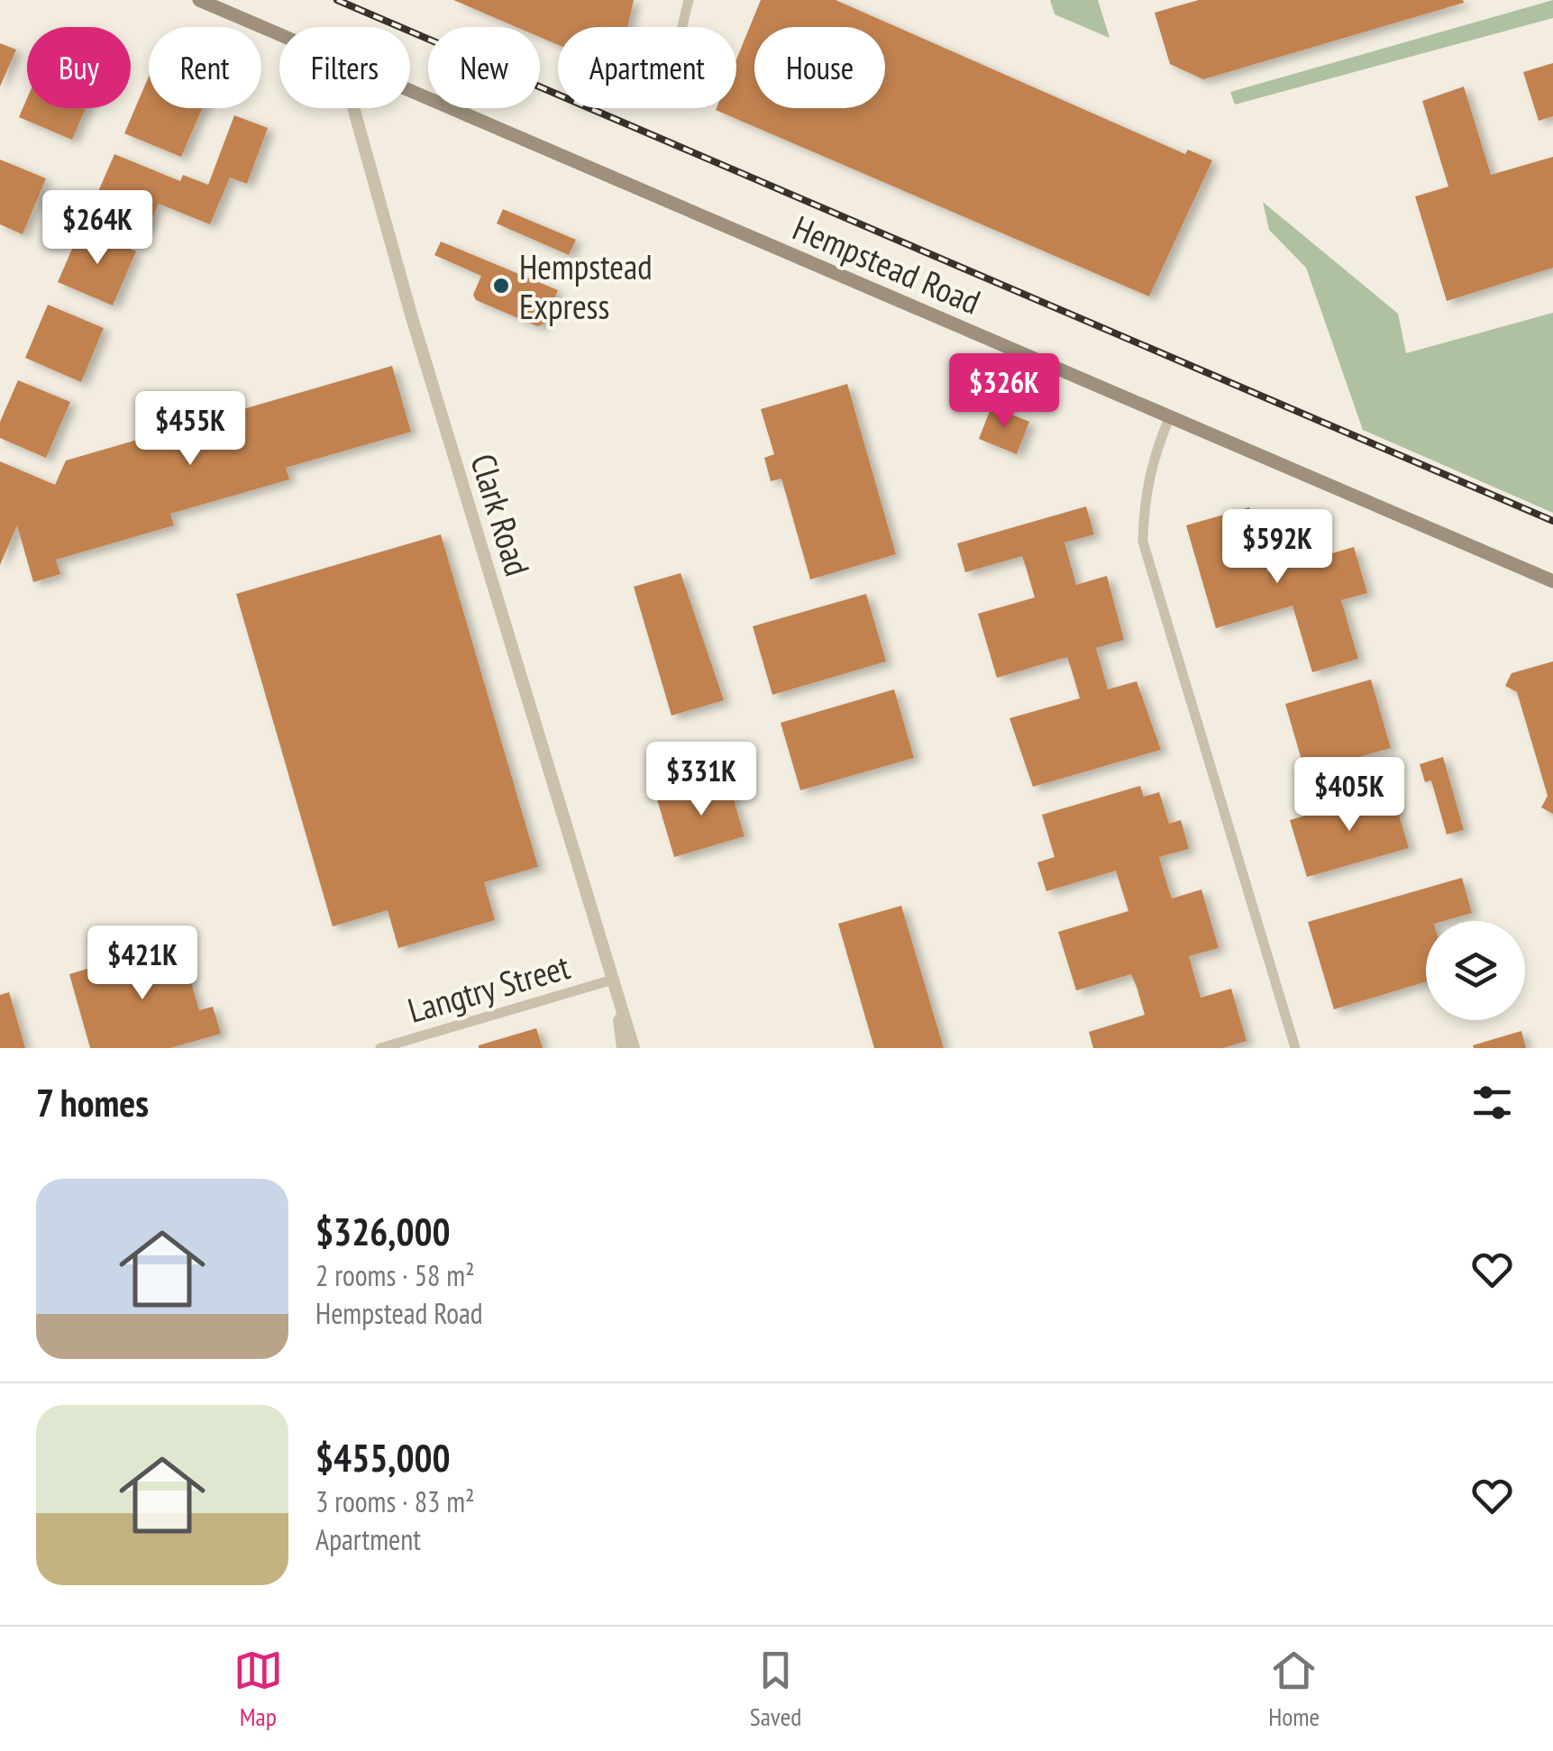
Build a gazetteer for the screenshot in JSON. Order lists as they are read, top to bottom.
{
  "streets": {
    "main road": ["Hempstead Road"],
    "street": ["Clark Road", "Langtry Street"]
  },
  "crossings": [
    ["Clark Road", "Langtry Street"]
  ],
  "places": ["Hempstead Express"],
  "page": {
    "chip": [
      "Buy",
      "Rent",
      "Filters",
      "New",
      "Apartment",
      "House"
    ],
    "price": [
      "$264K",
      "$326K",
      "$455K",
      "$592K",
      "$331K",
      "$405K",
      "$421K"
    ],
    "heading": "7 homes",
    "list": [
      {
        "name": "$326,000",
        "note": "2 rooms · 58 m² · Hempstead Road"
      },
      {
        "name": "$455,000",
        "note": "3 rooms · 83 m² · Apartment"
      }
    ],
    "tabs": ["Map", "Saved", "Home"]
  }
}
